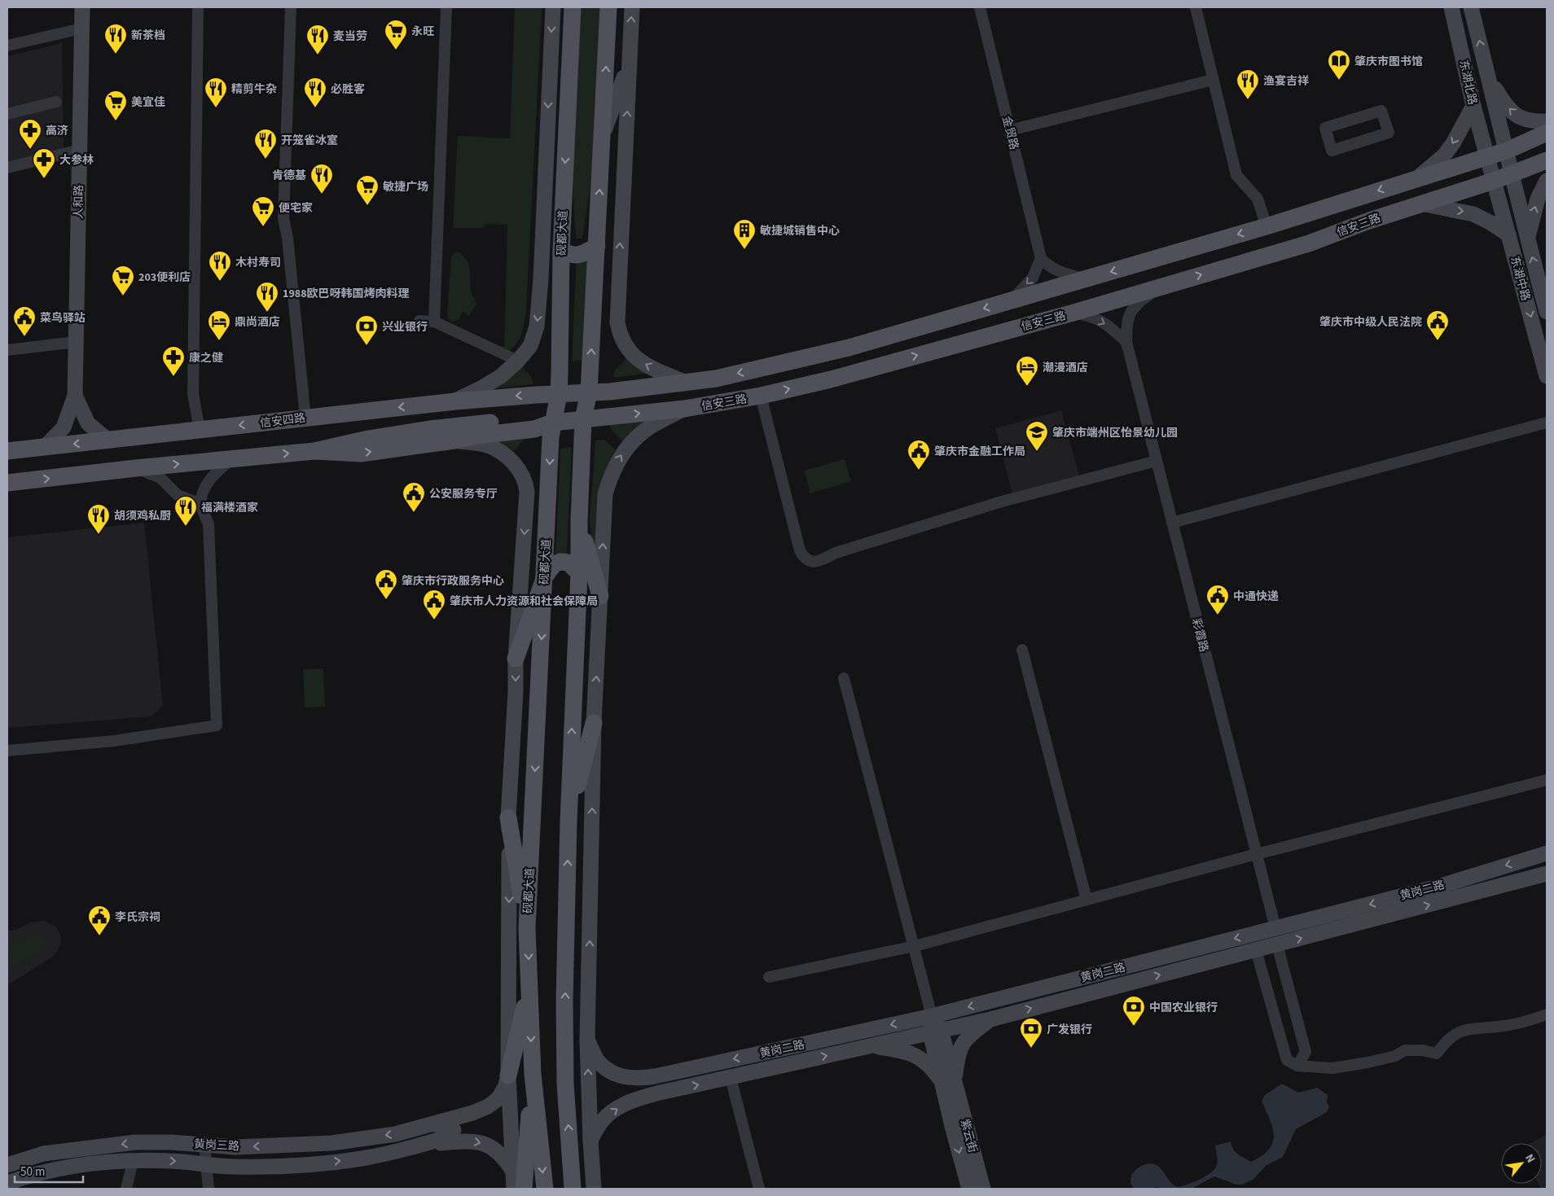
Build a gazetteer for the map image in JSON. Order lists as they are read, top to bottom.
{
  "streets": {
    "main road": [
      "东湖北路",
      "人和路",
      "信安三路",
      "砚都大道",
      "东湖中路",
      "信安四路",
      "黄岗二路",
      "紫云街",
      "黄岗三路"
    ],
    "street": ["金贸路", "彩霞路"]
  },
  "crossings": [
    ["东湖北路", "信安三路"],
    ["东湖北路", "东湖中路"],
    ["信安三路", "砚都大道"],
    ["信安三路", "东湖中路"],
    ["砚都大道", "信安四路"],
    ["彩霞路", "黄岗二路"],
    ["黄岗二路", "紫云街"]
  ],
  "places": {
    "supermarket": [
      "永旺",
      "美宜佳",
      "敏捷广场",
      "便宅家",
      "203便利店"
    ],
    "restaurant": [
      "新茶档",
      "麦当劳",
      "渔宴吉祥",
      "精剪牛杂",
      "必胜客",
      "开笼雀冰室",
      "肯德基",
      "木村寿司",
      "1988欧巴呀韩国烤肉料理",
      "福满楼酒家",
      "胡须鸡私厨"
    ],
    "library": ["肇庆市图书馆"],
    "pharmacy": ["高济", "大参林", "康之健"],
    "building": ["敏捷城销售中心"],
    "public building": [
      "菜鸟驿站",
      "肇庆市中级人民法院",
      "肇庆市金融工作局",
      "公安服务专厅",
      "肇庆市行政服务中心",
      "中通快递",
      "肇庆市人力资源和社会保障局",
      "李氏宗祠"
    ],
    "hotel": ["鼎尚酒店", "潮漫酒店"],
    "bank": ["兴业银行", "中国农业银行", "广发银行"],
    "school or university": ["肇庆市端州区怡景幼儿园"]
  },
  "scale_bar": "50 m",
  "north": "top right"
}
